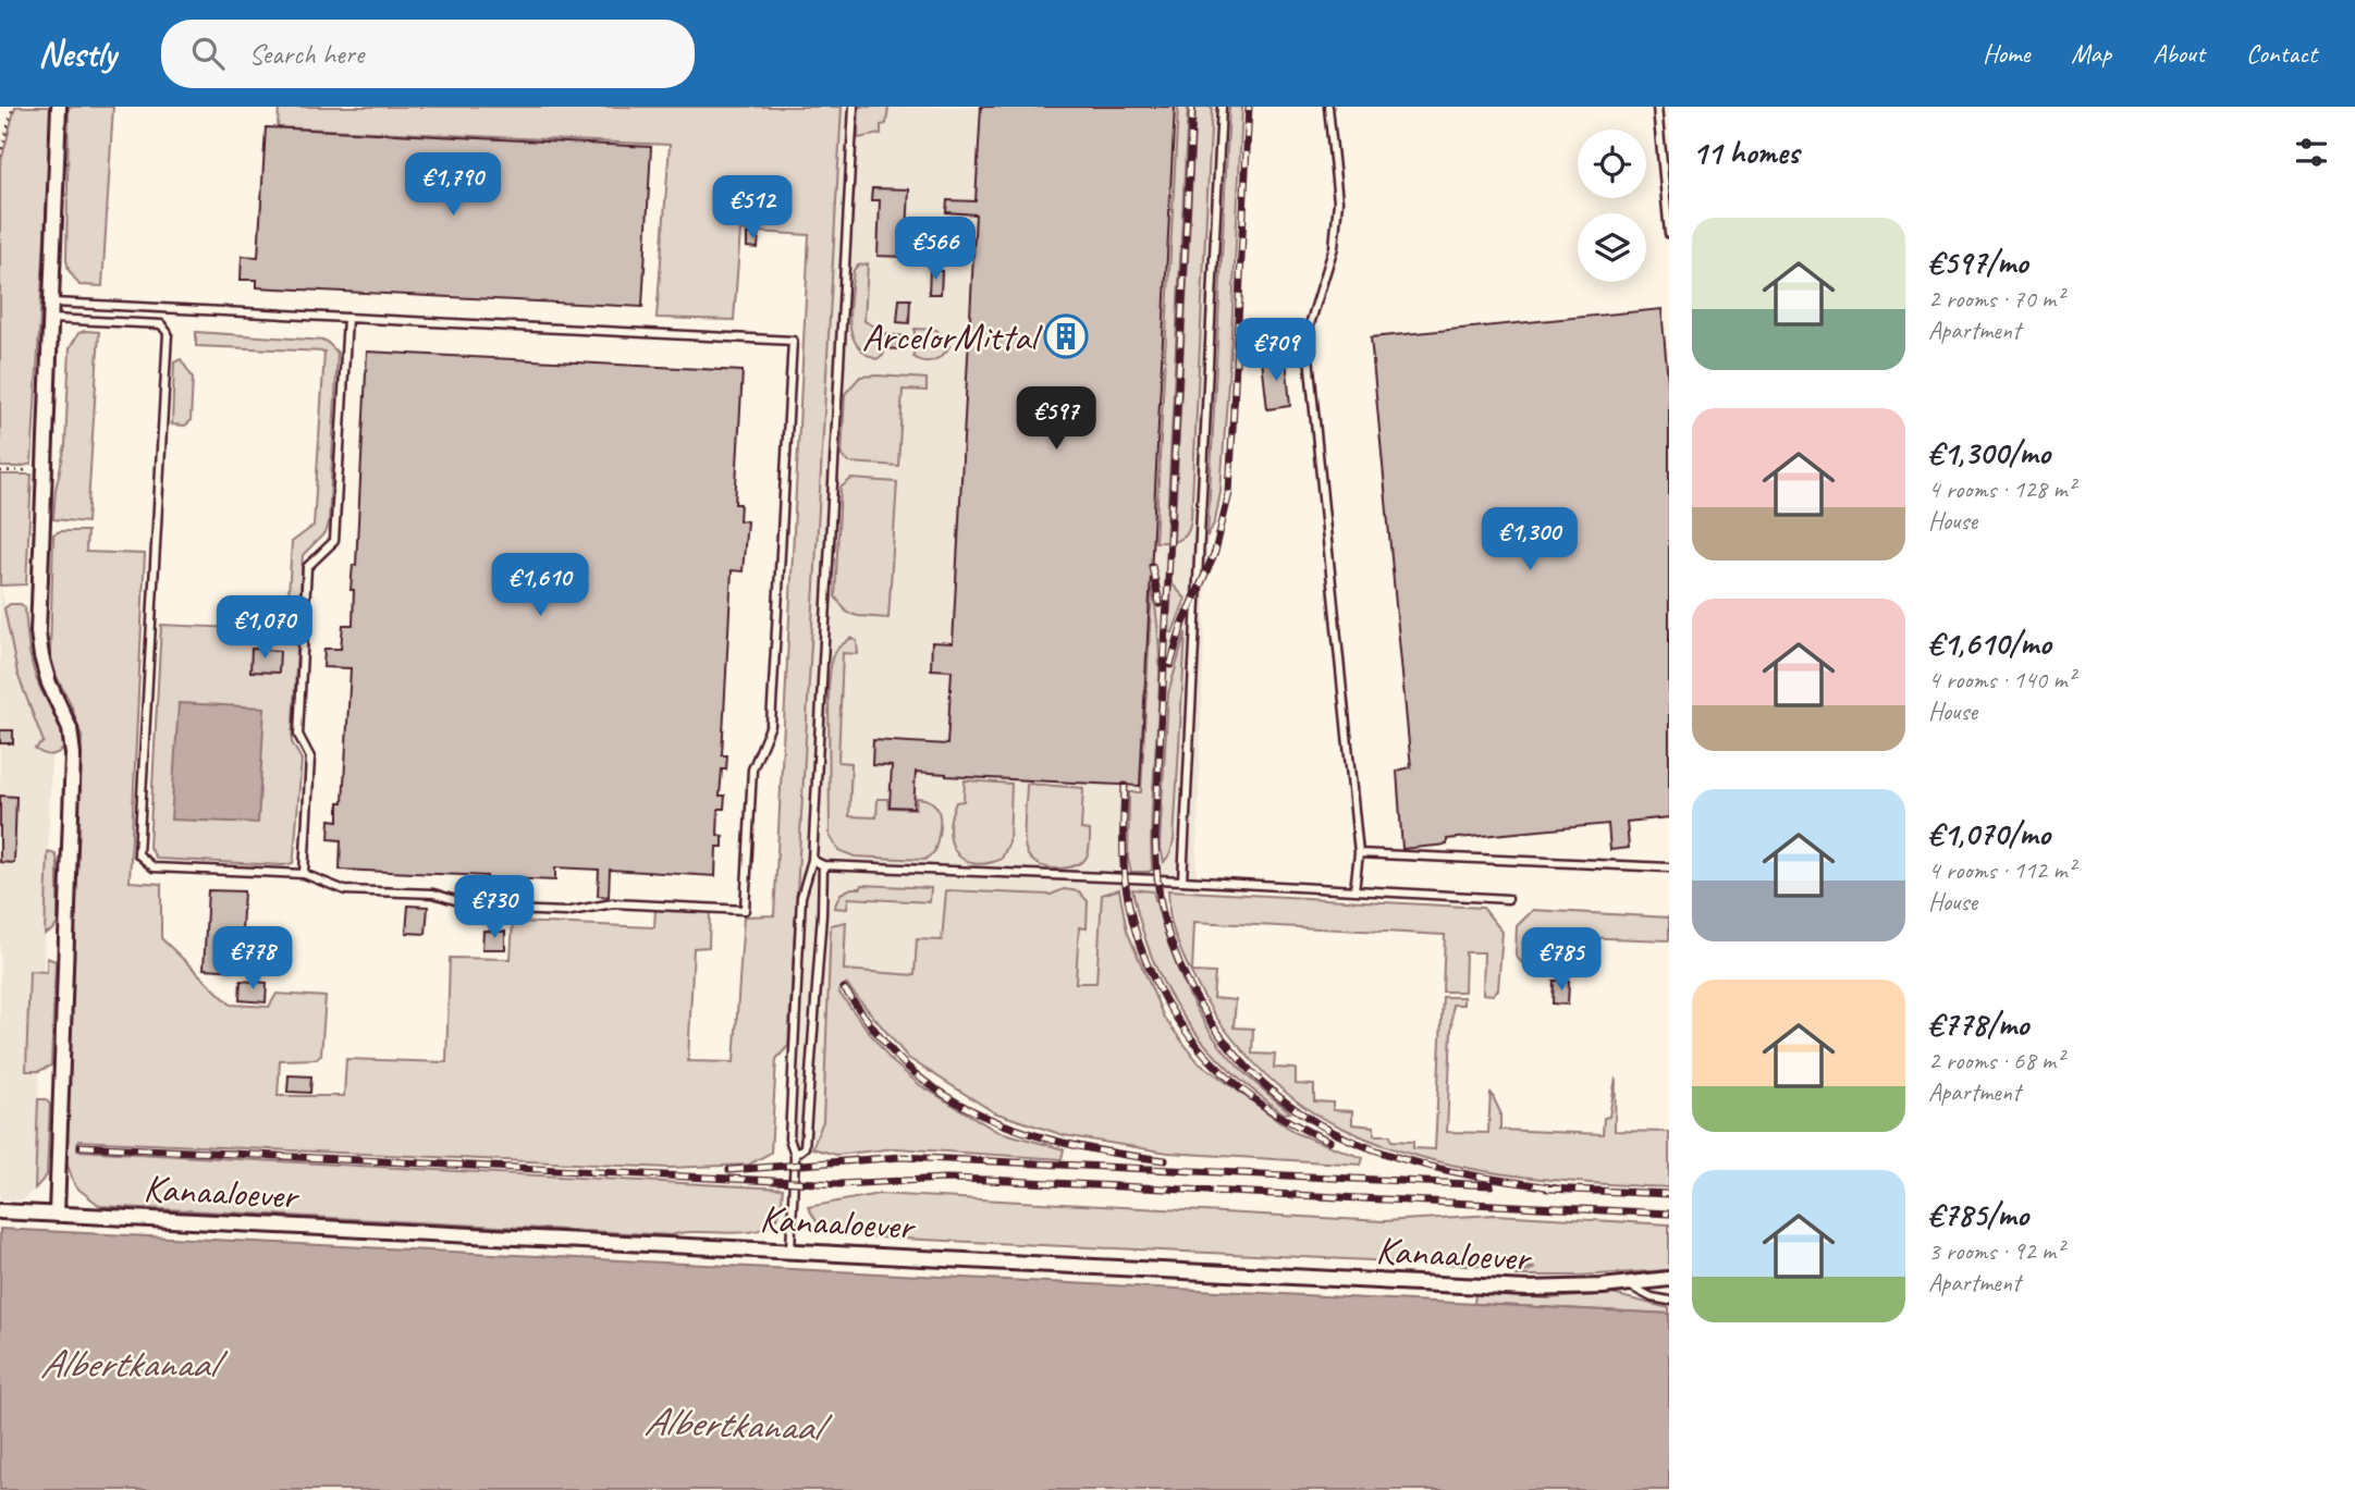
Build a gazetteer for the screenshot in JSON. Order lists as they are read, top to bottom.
{
  "streets": {
    "street": ["Kanaaloever"]
  },
  "water": ["Albertkanaal"],
  "places": {
    "building": ["ArcelorMittal"]
  },
  "page": {
    "header": "Nestly",
    "search": "Search here",
    "nav": [
      "Home",
      "Map",
      "About",
      "Contact"
    ],
    "heading": "11 homes",
    "price": [
      "€1,790",
      "€512",
      "€566",
      "€709",
      "€597",
      "€1,300",
      "€1,610",
      "€1,070",
      "€730",
      "€778",
      "€785"
    ],
    "list": [
      {
        "name": "€597/mo",
        "note": "2 rooms · 70 m² · Apartment"
      },
      {
        "name": "€1,300/mo",
        "note": "4 rooms · 128 m² · House"
      },
      {
        "name": "€1,610/mo",
        "note": "4 rooms · 140 m² · House"
      },
      {
        "name": "€1,070/mo",
        "note": "4 rooms · 112 m² · House"
      },
      {
        "name": "€778/mo",
        "note": "2 rooms · 68 m² · Apartment"
      },
      {
        "name": "€785/mo",
        "note": "3 rooms · 92 m² · Apartment"
      }
    ]
  }
}
